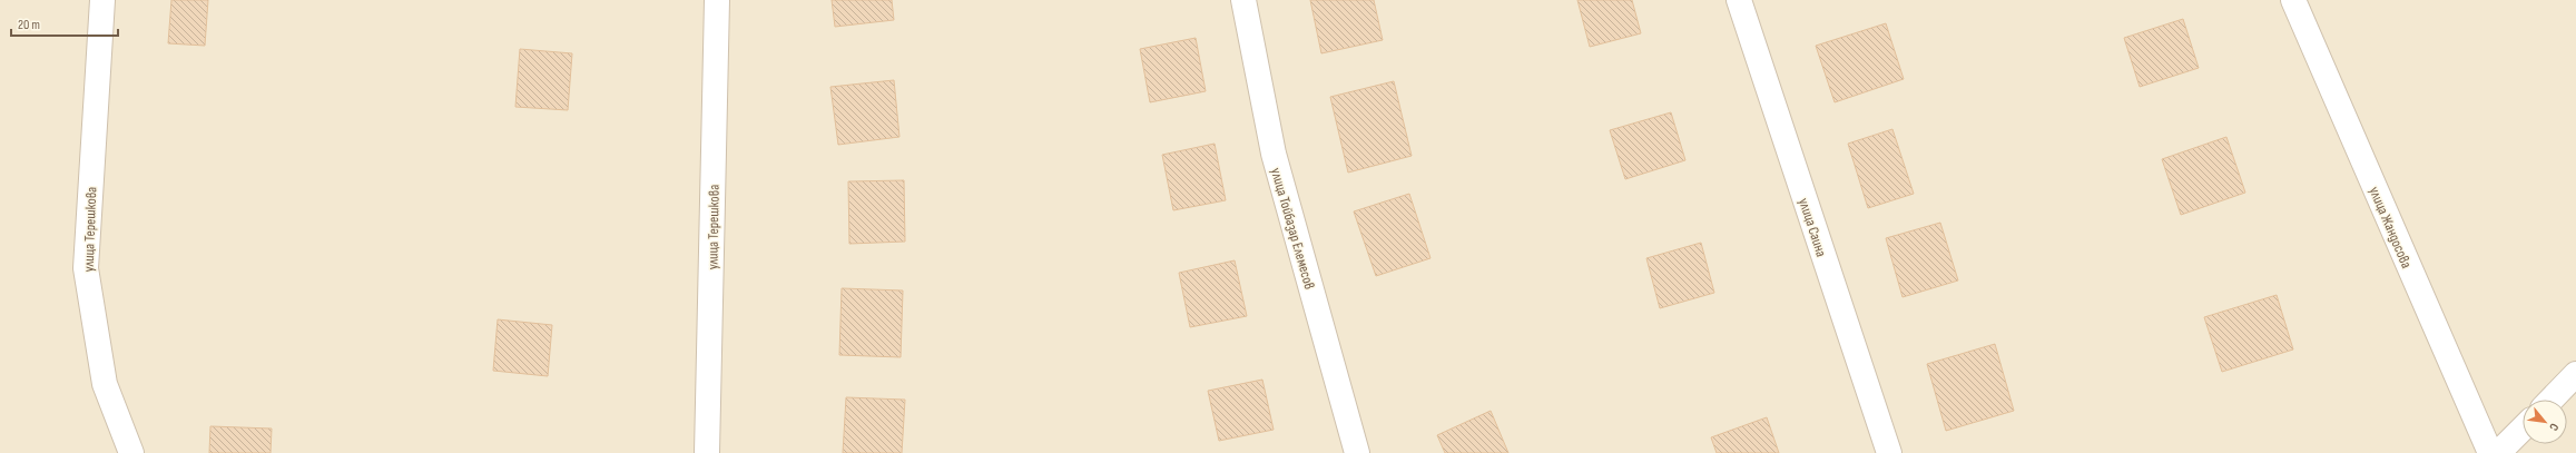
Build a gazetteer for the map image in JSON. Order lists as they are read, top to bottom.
{
  "streets": {
    "street": [
      "улица Терешкова",
      "улица Саина",
      "улица Жандосова",
      "улица Тойбазар Елемесов"
    ]
  },
  "scale_bar": "20 m",
  "north": "bottom right"
}
